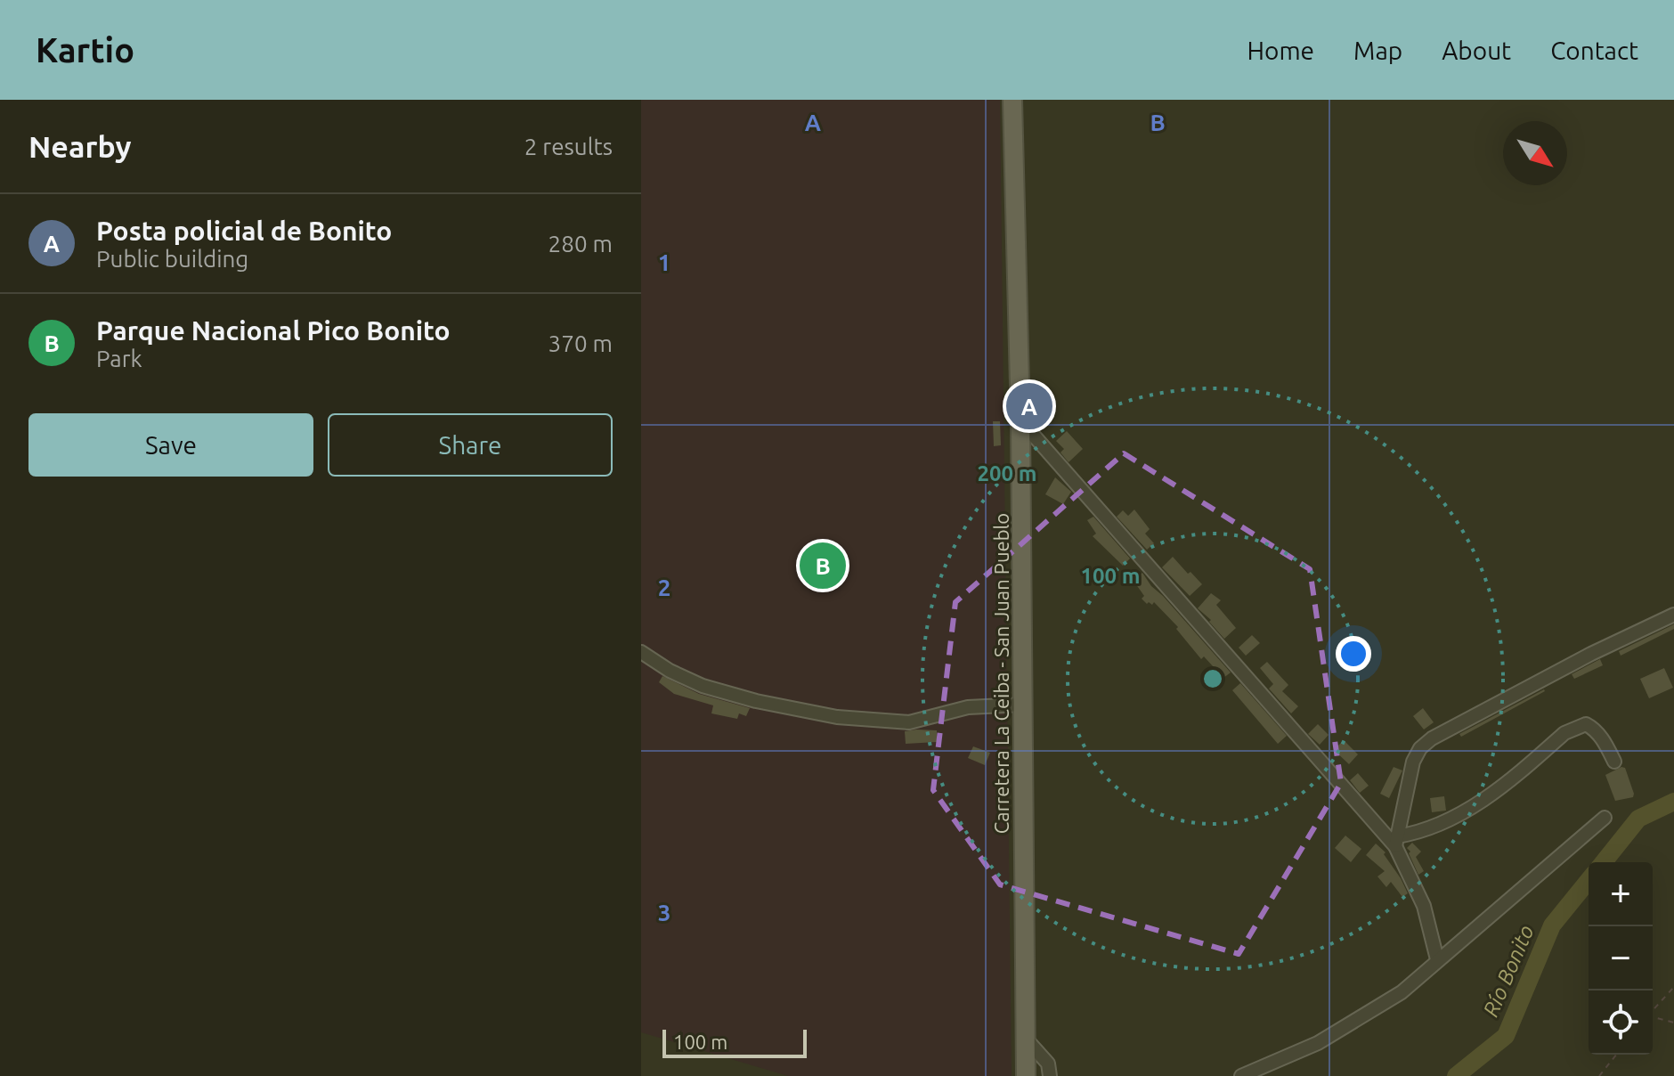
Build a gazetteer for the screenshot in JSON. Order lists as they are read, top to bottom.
{
  "streets": {
    "main road": ["Carretera La Ceiba - San Juan Pueblo"]
  },
  "water": ["Río Bonito"],
  "scale_bar": "100 m",
  "north": "bottom right",
  "page": {
    "header": "Kartio",
    "nav": [
      "Home",
      "Map",
      "About",
      "Contact"
    ],
    "heading": ["Nearby", "2 results"],
    "list": [
      {
        "mark": "A",
        "name": "Posta policial de Bonito",
        "note": "Public building",
        "value": "280 m"
      },
      {
        "mark": "B",
        "name": "Parque Nacional Pico Bonito",
        "note": "Park",
        "value": "370 m"
      }
    ],
    "pins": ["A", "B"],
    "buttons": ["Save", "Share"],
    "map_buttons": ["+", "−"],
    "scale": "100 m"
  },
  "grid": {
    "columns": ["A", "B"],
    "rows": ["1", "2", "3"]
  },
  "rings": ["200 m", "100 m"]
}
